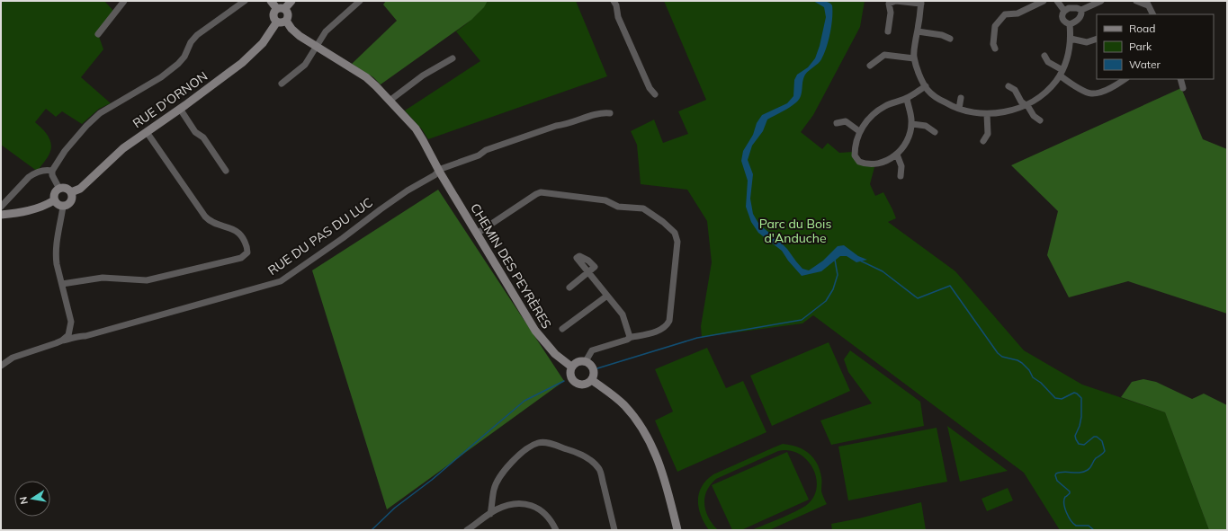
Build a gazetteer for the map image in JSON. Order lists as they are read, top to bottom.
{
  "streets": {
    "street": ["RUE D'ORNON", "RUE DU PAS DU LUC", "CHEMIN DES PEYRÈRES"]
  },
  "crossings": [
    ["RUE D'ORNON", "CHEMIN DES PEYRÈRES"],
    ["RUE DU PAS DU LUC", "CHEMIN DES PEYRÈRES"]
  ],
  "parks": ["Parc du Bois d'Anduche"],
  "legend": ["Road", "Park", "Water"],
  "north": "left"
}
